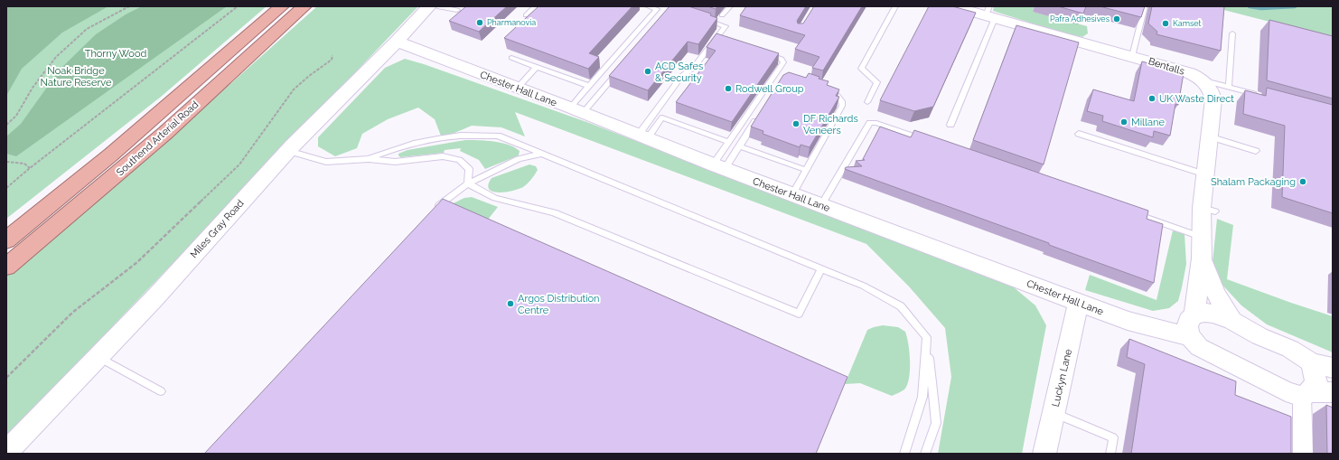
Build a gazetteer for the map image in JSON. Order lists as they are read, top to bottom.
{
  "streets": {
    "highway": ["Southend Arterial Road"],
    "street": [
      "Bentalls",
      "Chester Hall Lane",
      "Miles Gray Road",
      "Luckyn Lane"
    ]
  },
  "crossings": [
    ["Chester Hall Lane", "Miles Gray Road"],
    ["Chester Hall Lane", "Luckyn Lane"]
  ],
  "parks": ["Thorny Wood", "Noak Bridge Nature Reserve"],
  "places": [
    "Pafra Adhesives",
    "Pharmanovia",
    "Kamset",
    "ACD Safes & Security",
    "Rodwell Group",
    "UK Waste Direct",
    "Millane",
    "DF Richards Veneers",
    "Shalam Packaging",
    "Argos Distribution Centre"
  ]
}
